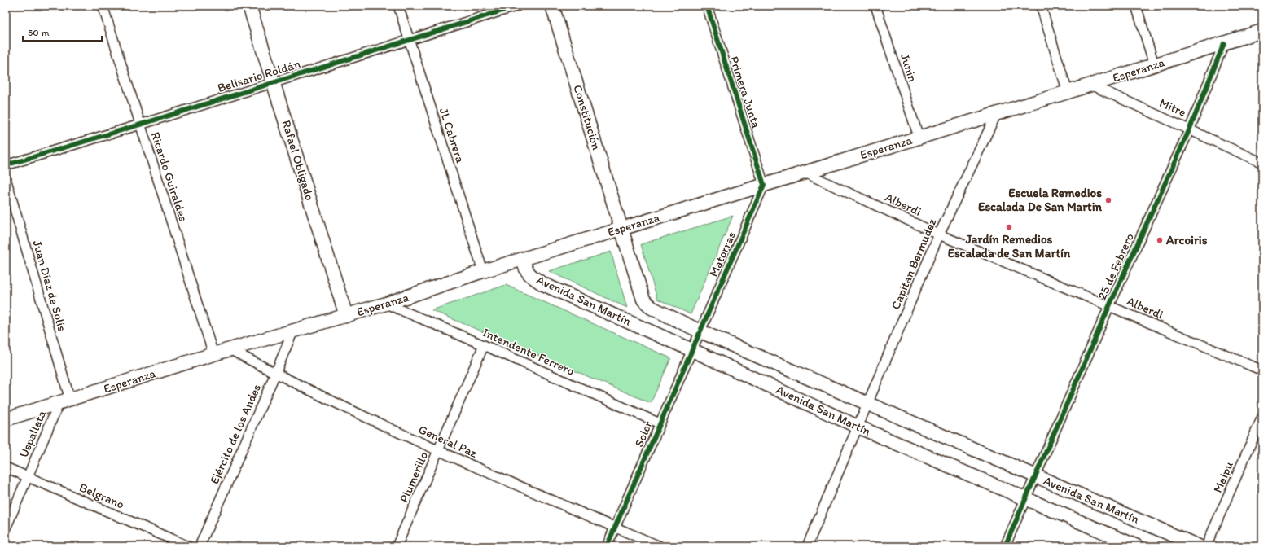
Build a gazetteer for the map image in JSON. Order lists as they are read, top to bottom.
{
  "streets": {
    "main road": [
      "Esperanza",
      "Constitución",
      "Rafael Obligado",
      "Avenida San Martín"
    ],
    "street": [
      "Junin",
      "Belisario Roldán",
      "Primera Junta",
      "Mitre",
      "JL Cabrera",
      "Ricardo Guiraldes",
      "Alberdi",
      "Matorras",
      "Capitan Bermudez",
      "25 de Febrero",
      "Juan Díaz de Solís",
      "Intendente Ferrero",
      "Uspallata",
      "Ejército de los Andes",
      "Soler",
      "General Paz",
      "Plumerillo",
      "Maipu",
      "Belgrano"
    ]
  },
  "crossings": [
    ["Junin", "Esperanza"],
    ["Esperanza", "Primera Junta"],
    ["Esperanza", "Mitre"],
    ["Esperanza", "Constitución"],
    ["Esperanza", "JL Cabrera"],
    ["Esperanza", "Rafael Obligado"],
    ["Esperanza", "Ricardo Guiraldes"],
    ["Esperanza", "Alberdi"],
    ["Esperanza", "Matorras"],
    ["Esperanza", "Capitan Bermudez"],
    ["Esperanza", "25 de Febrero"],
    ["Esperanza", "Juan Díaz de Solís"],
    ["Esperanza", "Avenida San Martín"],
    ["Esperanza", "Intendente Ferrero"],
    ["Esperanza", "Uspallata"],
    ["Esperanza", "Ejército de los Andes"],
    ["Esperanza", "General Paz"],
    ["Belisario Roldán", "JL Cabrera"],
    ["Belisario Roldán", "Rafael Obligado"],
    ["Belisario Roldán", "Ricardo Guiraldes"],
    ["Primera Junta", "Matorras"],
    ["Mitre", "25 de Febrero"],
    ["Constitución", "Avenida San Martín"],
    ["Alberdi", "Capitan Bermudez"],
    ["Alberdi", "25 de Febrero"],
    ["Matorras", "Avenida San Martín"],
    ["Matorras", "Soler"],
    ["Capitan Bermudez", "Avenida San Martín"],
    ["25 de Febrero", "Avenida San Martín"],
    ["Juan Díaz de Solís", "Uspallata"],
    ["Avenida San Martín", "Soler"],
    ["Intendente Ferrero", "Soler"],
    ["Intendente Ferrero", "Plumerillo"],
    ["Uspallata", "Belgrano"],
    ["Ejército de los Andes", "General Paz"],
    ["Soler", "General Paz"],
    ["General Paz", "Plumerillo"]
  ],
  "places": ["Escuela Remedios Escalada De San Martin", "Jardín Remedios Escalada de San Martín", "Arcoiris"],
  "scale_bar": "50 m"
}
